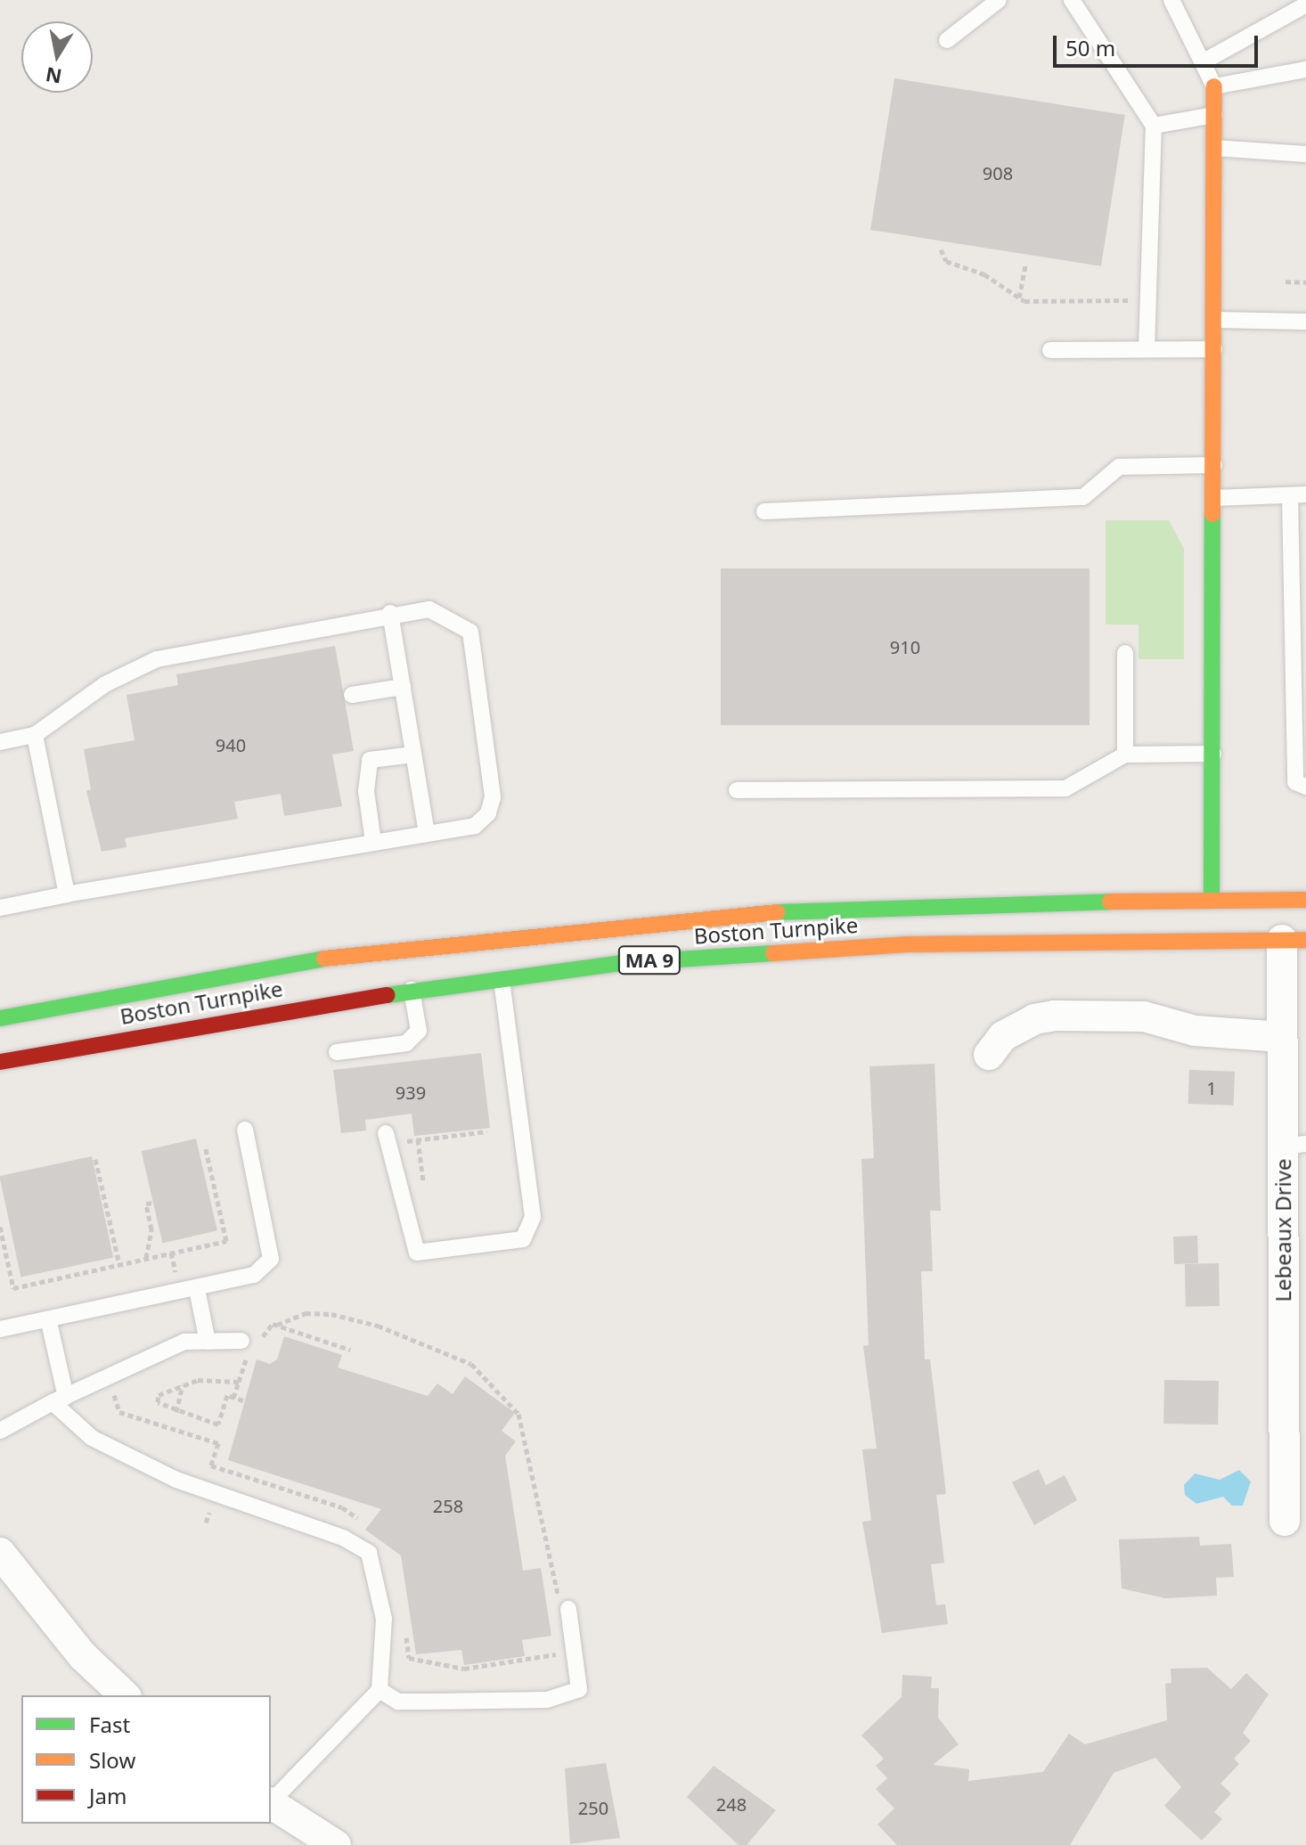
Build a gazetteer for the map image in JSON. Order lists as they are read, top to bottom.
{
  "streets": {
    "main road": ["Boston Turnpike", "MA 9"],
    "street": ["Lebeaux Drive"]
  },
  "crossings": [
    ["Boston Turnpike", "Lebeaux Drive"]
  ],
  "house_numbers": [
    "908",
    "910",
    "940",
    "1",
    "939",
    "258",
    "248",
    "250"
  ],
  "legend": ["Fast", "Slow", "Jam"],
  "scale_bar": "50 m",
  "north": "bottom"
}
